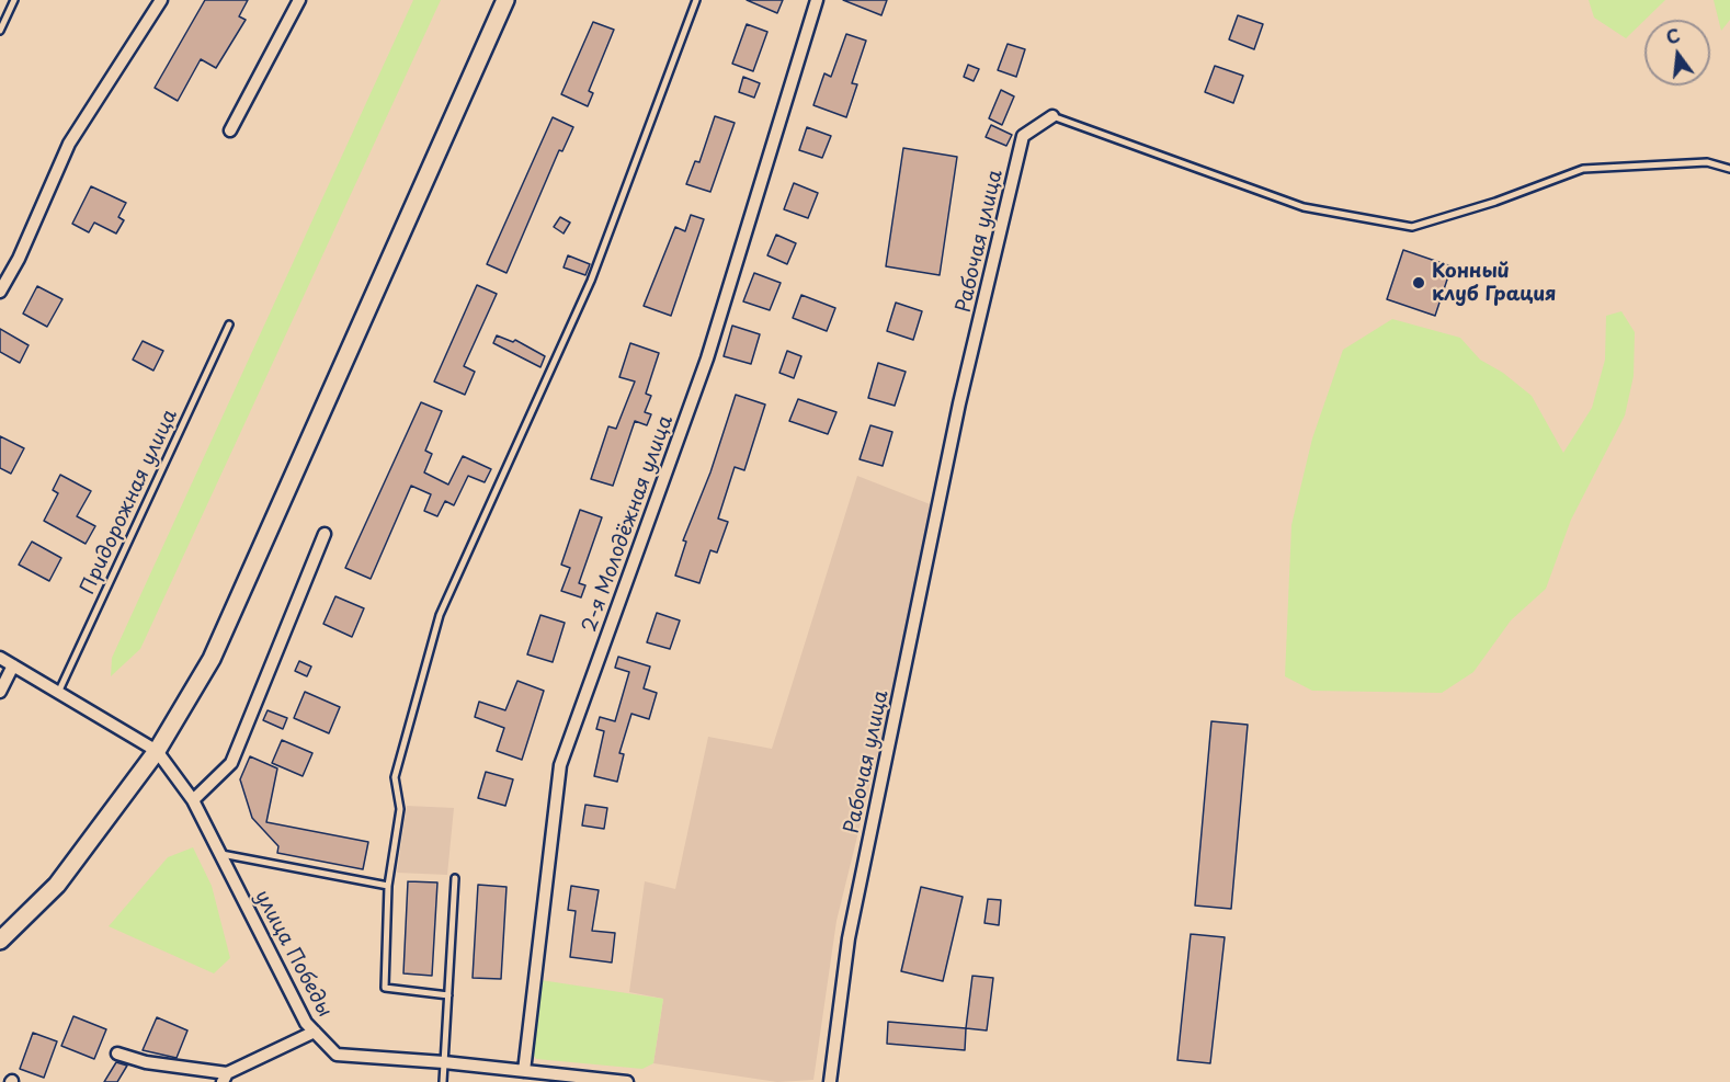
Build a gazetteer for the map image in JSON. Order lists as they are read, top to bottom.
{
  "streets": {
    "street": ["Рабочая улица", "2-я Молодёжная улица", "улица Победы"],
    "lane": ["Придорожная улица"]
  },
  "crossings": [
    ["2-я Молодёжная улица", "улица Победы"]
  ],
  "places": ["Конный клуб Грация"],
  "north": "top"
}
